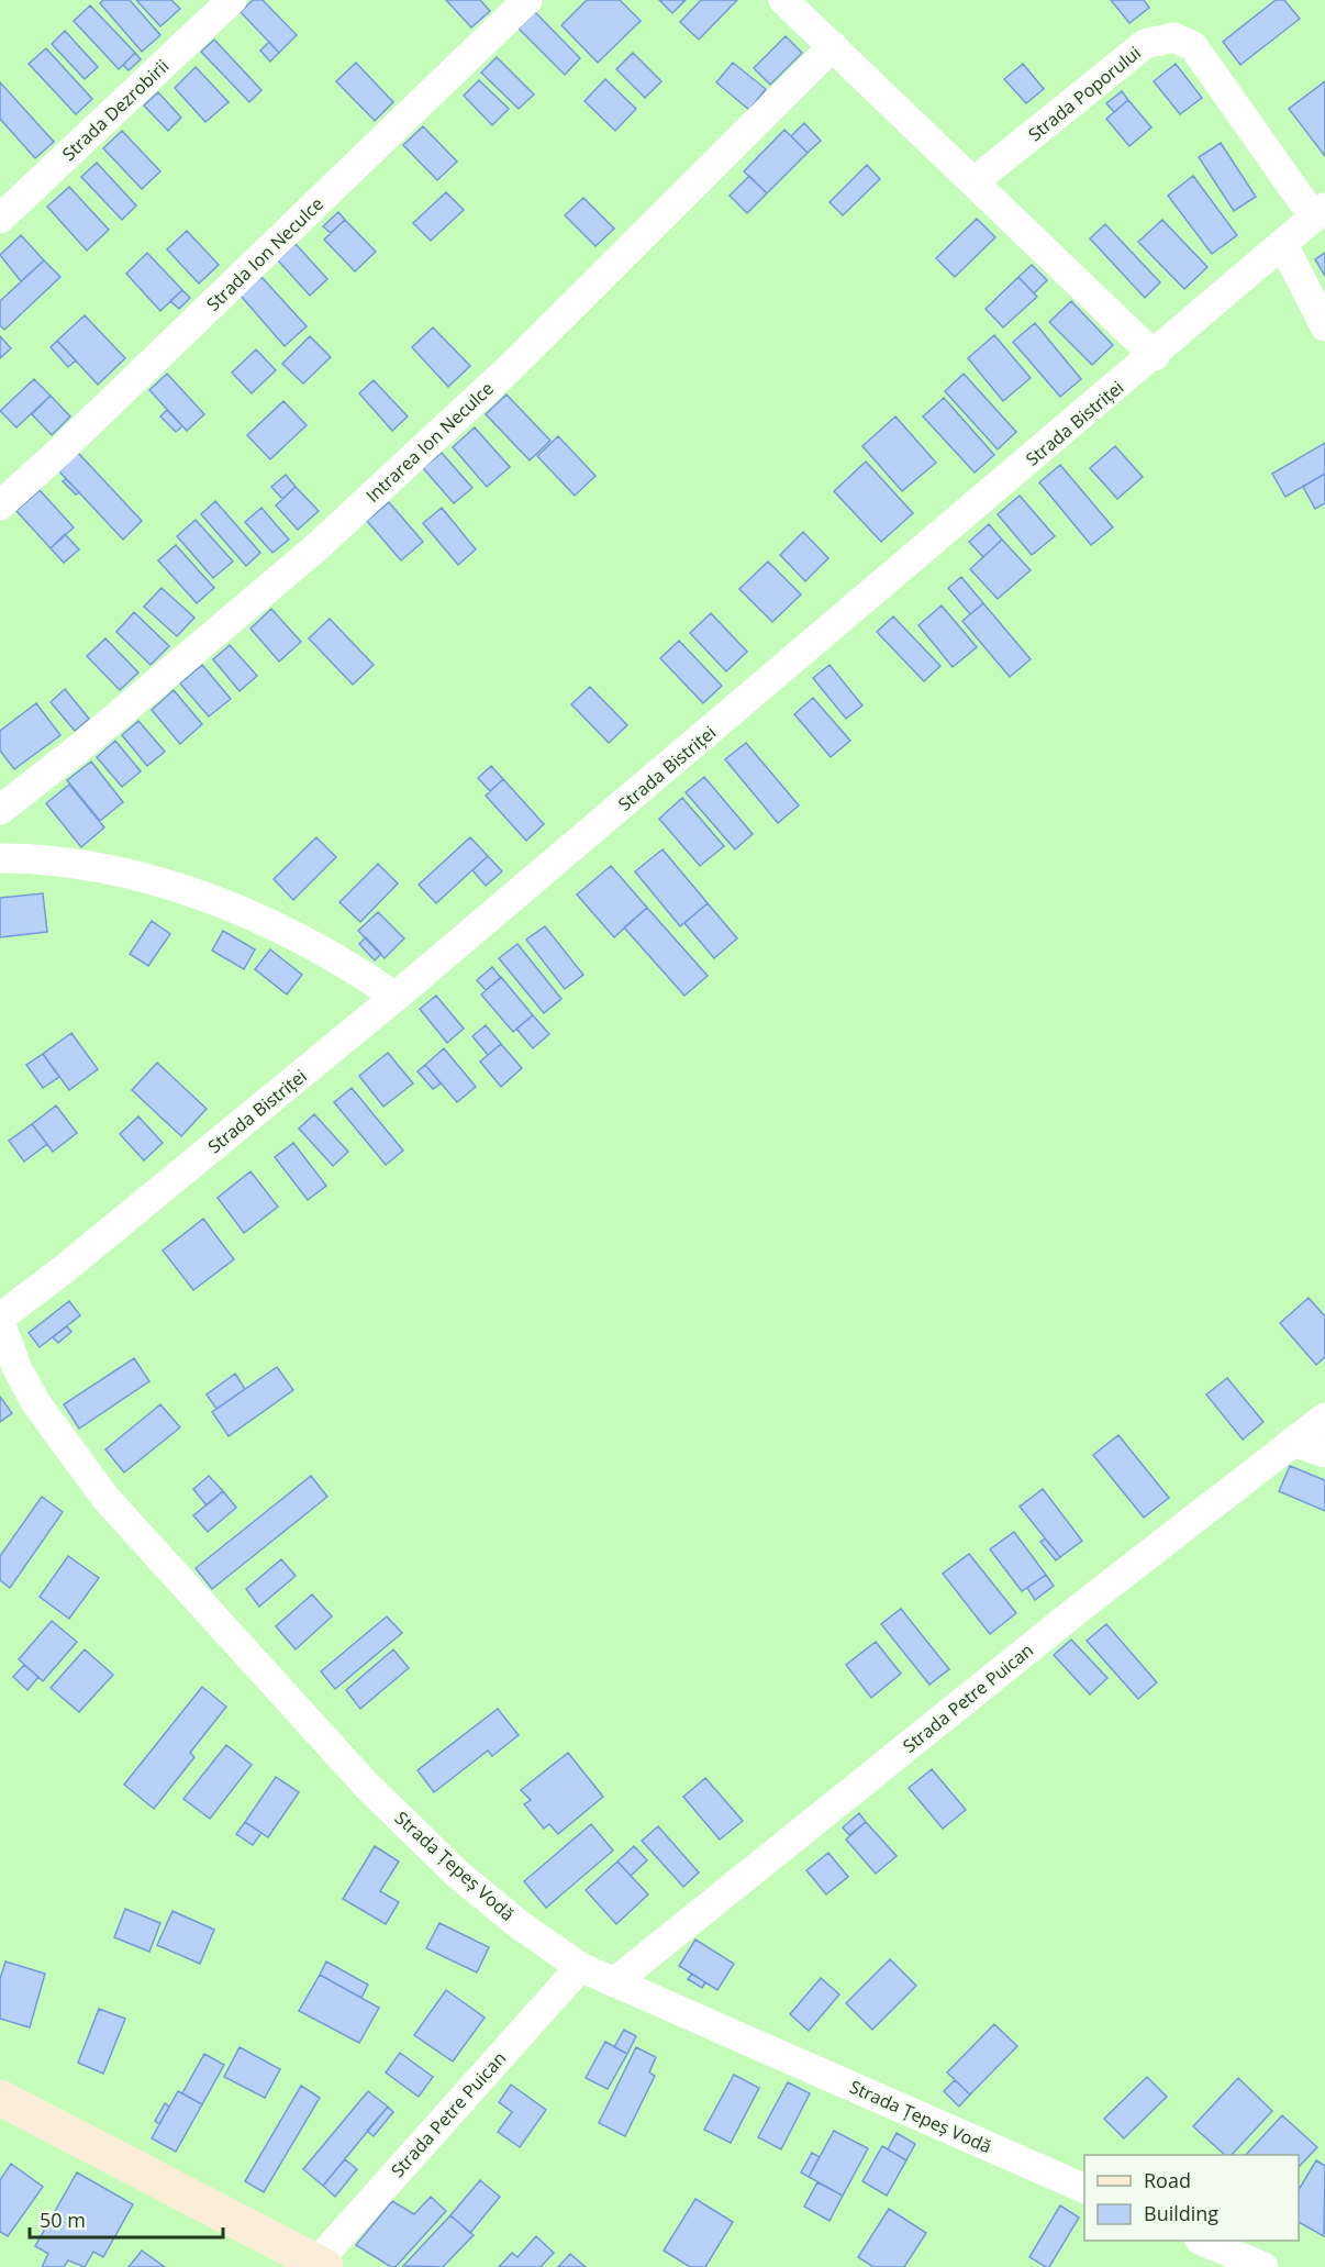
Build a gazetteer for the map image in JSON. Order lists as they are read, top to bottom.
{
  "streets": {
    "street": [
      "Strada Poporului",
      "Strada Dezrobirii",
      "Strada Ion Neculce",
      "Strada Bistriței",
      "Intrarea Ion Neculce",
      "Strada Petre Puican",
      "Strada Țepeș Vodă"
    ]
  },
  "crossings": [
    ["Strada Poporului", "Strada Bistriței"],
    ["Strada Bistriței", "Strada Țepeș Vodă"],
    ["Strada Petre Puican", "Strada Țepeș Vodă"]
  ],
  "legend": ["Road", "Building"],
  "scale_bar": "50 m"
}
